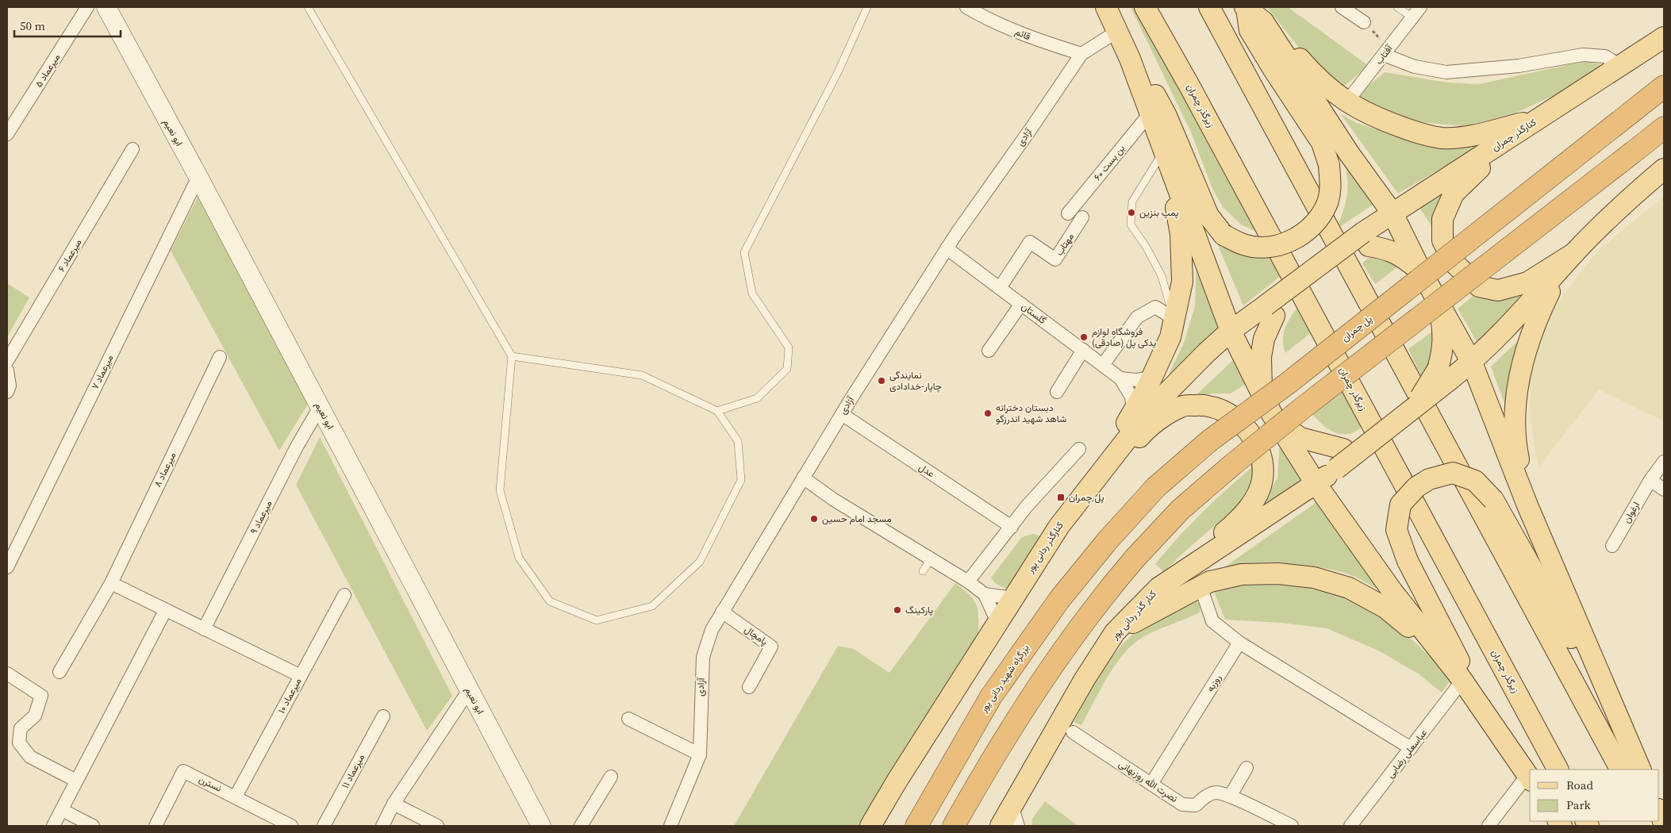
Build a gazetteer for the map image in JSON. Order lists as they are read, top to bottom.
{
  "streets": {
    "highway": ["پل چمران", "بزرگراه شهید ردانی پور"],
    "main road": [
      "زیرگذر چمران",
      "ابو نعیم",
      "کنارگذر چمران",
      "کنارگذر ردانی پور",
      "کنار گذر ردانی پور"
    ],
    "street": [
      "قائم",
      "آفتاب",
      "میرعماد ۵",
      "آزادی",
      "بن بست ۶۰",
      "مهتاب",
      "میرعماد ۶",
      "گلستان",
      "میرعماد ۷",
      "میرعماد ۸",
      "عدل",
      "ارغوان",
      "میرعماد ۹",
      "پامچال",
      "روزبه",
      "میرعماد ۱۰",
      "عباسعلی رضایی",
      "میرعماد ۱۱",
      "نصرت الله روزبهانی",
      "نسترن"
    ]
  },
  "crossings": [
    ["قائم", "آزادی"],
    ["ابو نعیم", "میرعماد ۷"],
    ["ابو نعیم", "میرعماد ۹"],
    ["کنارگذر چمران", "کنارگذر ردانی پور"],
    ["آزادی", "گلستان"],
    ["آزادی", "عدل"],
    ["آزادی", "پامچال"],
    ["مهتاب", "گلستان"],
    ["پل چمران", "بزرگراه شهید ردانی پور"],
    ["روزبه", "نصرت الله روزبهانی"],
    ["میرعماد ۱۰", "نسترن"]
  ],
  "places": {
    "other": [
      "پمپ بنزین",
      "فروشگاه لوازم یدکی پل (صادقی)",
      "نمایندگی چاپار-خدادادی",
      "دبستان دخترانه شاهد شهید اندرزگو",
      "مسجد امام حسین",
      "پارکینگ"
    ],
    "transit": ["پل چمران"]
  },
  "legend": ["Road", "Park"],
  "scale_bar": "50 m"
}
